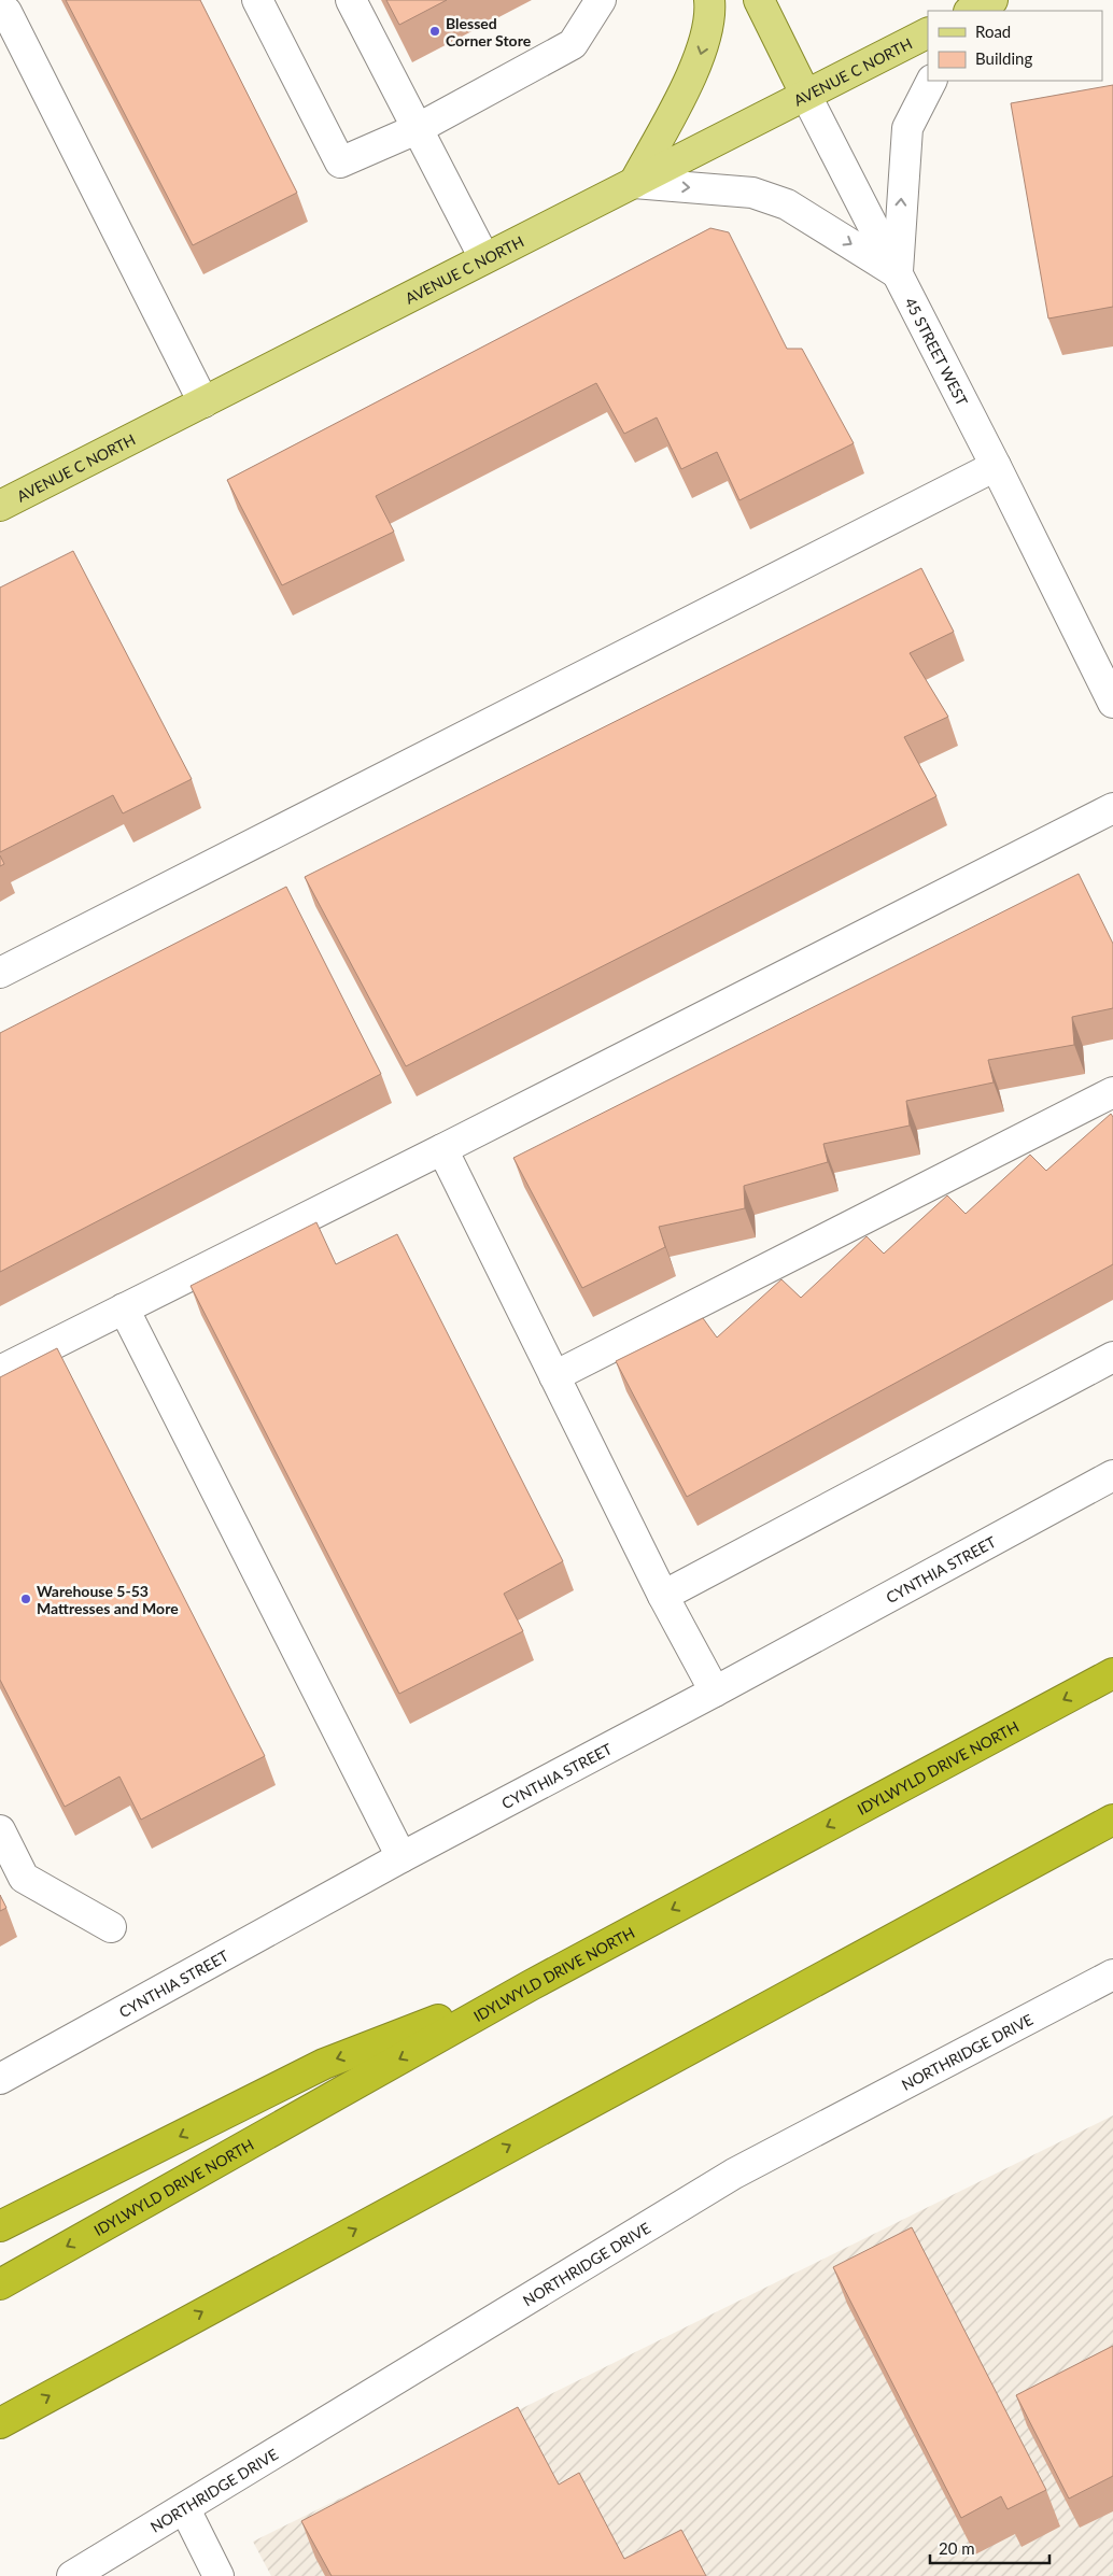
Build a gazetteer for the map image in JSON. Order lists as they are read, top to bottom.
{
  "streets": {
    "highway": ["IDYLWYLD DRIVE NORTH"],
    "main road": ["AVENUE C NORTH", "45 STREET WEST"],
    "street": ["CYNTHIA STREET", "NORTHRIDGE DRIVE"]
  },
  "crossings": [
    ["AVENUE C NORTH", "45 STREET WEST"]
  ],
  "places": ["Blessed Corner Store", "Warehouse 5-53 Mattresses and More"],
  "legend": ["Road", "Building"],
  "scale_bar": "20 m"
}
